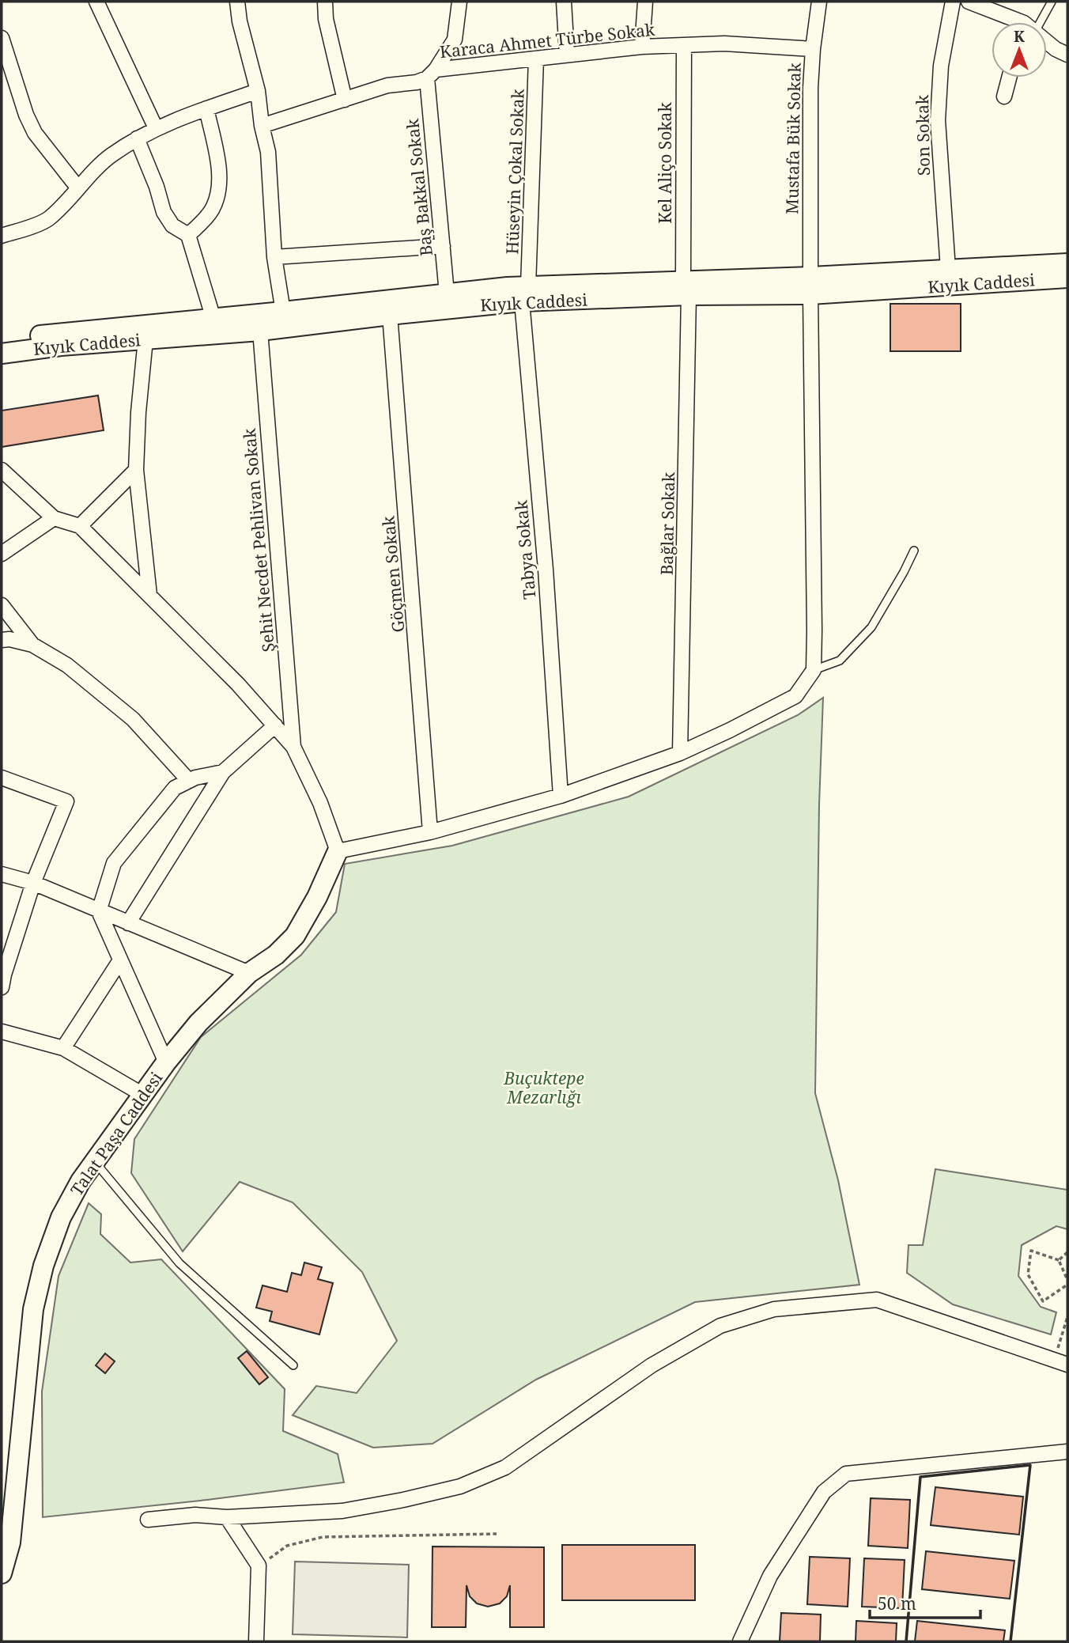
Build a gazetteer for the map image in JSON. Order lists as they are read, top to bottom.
{
  "streets": {
    "main road": ["Kıyık Caddesi", "Talat Paşa Caddesi"],
    "street": [
      "Karaca Ahmet Türbe Sokak",
      "Son Sokak",
      "Mustafa Bük Sokak",
      "Kel Aliço Sokak",
      "Hüseyin Çokal Sokak",
      "Baş Bakkal Sokak",
      "Bağlar Sokak",
      "Şehit Necdet Pehlivan Sokak",
      "Tabya Sokak",
      "Göçmen Sokak"
    ]
  },
  "crossings": [
    ["Karaca Ahmet Türbe Sokak", "Mustafa Bük Sokak"],
    ["Karaca Ahmet Türbe Sokak", "Kel Aliço Sokak"],
    ["Karaca Ahmet Türbe Sokak", "Hüseyin Çokal Sokak"],
    ["Karaca Ahmet Türbe Sokak", "Baş Bakkal Sokak"],
    ["Son Sokak", "Kıyık Caddesi"],
    ["Mustafa Bük Sokak", "Kıyık Caddesi"],
    ["Kel Aliço Sokak", "Kıyık Caddesi"],
    ["Kel Aliço Sokak", "Bağlar Sokak"],
    ["Hüseyin Çokal Sokak", "Kıyık Caddesi"],
    ["Hüseyin Çokal Sokak", "Tabya Sokak"],
    ["Baş Bakkal Sokak", "Kıyık Caddesi"],
    ["Kıyık Caddesi", "Bağlar Sokak"],
    ["Kıyık Caddesi", "Şehit Necdet Pehlivan Sokak"],
    ["Kıyık Caddesi", "Tabya Sokak"],
    ["Kıyık Caddesi", "Göçmen Sokak"]
  ],
  "parks": ["Buçuktepe Mezarlığı"],
  "scale_bar": "50 m",
  "north": "top"
}
